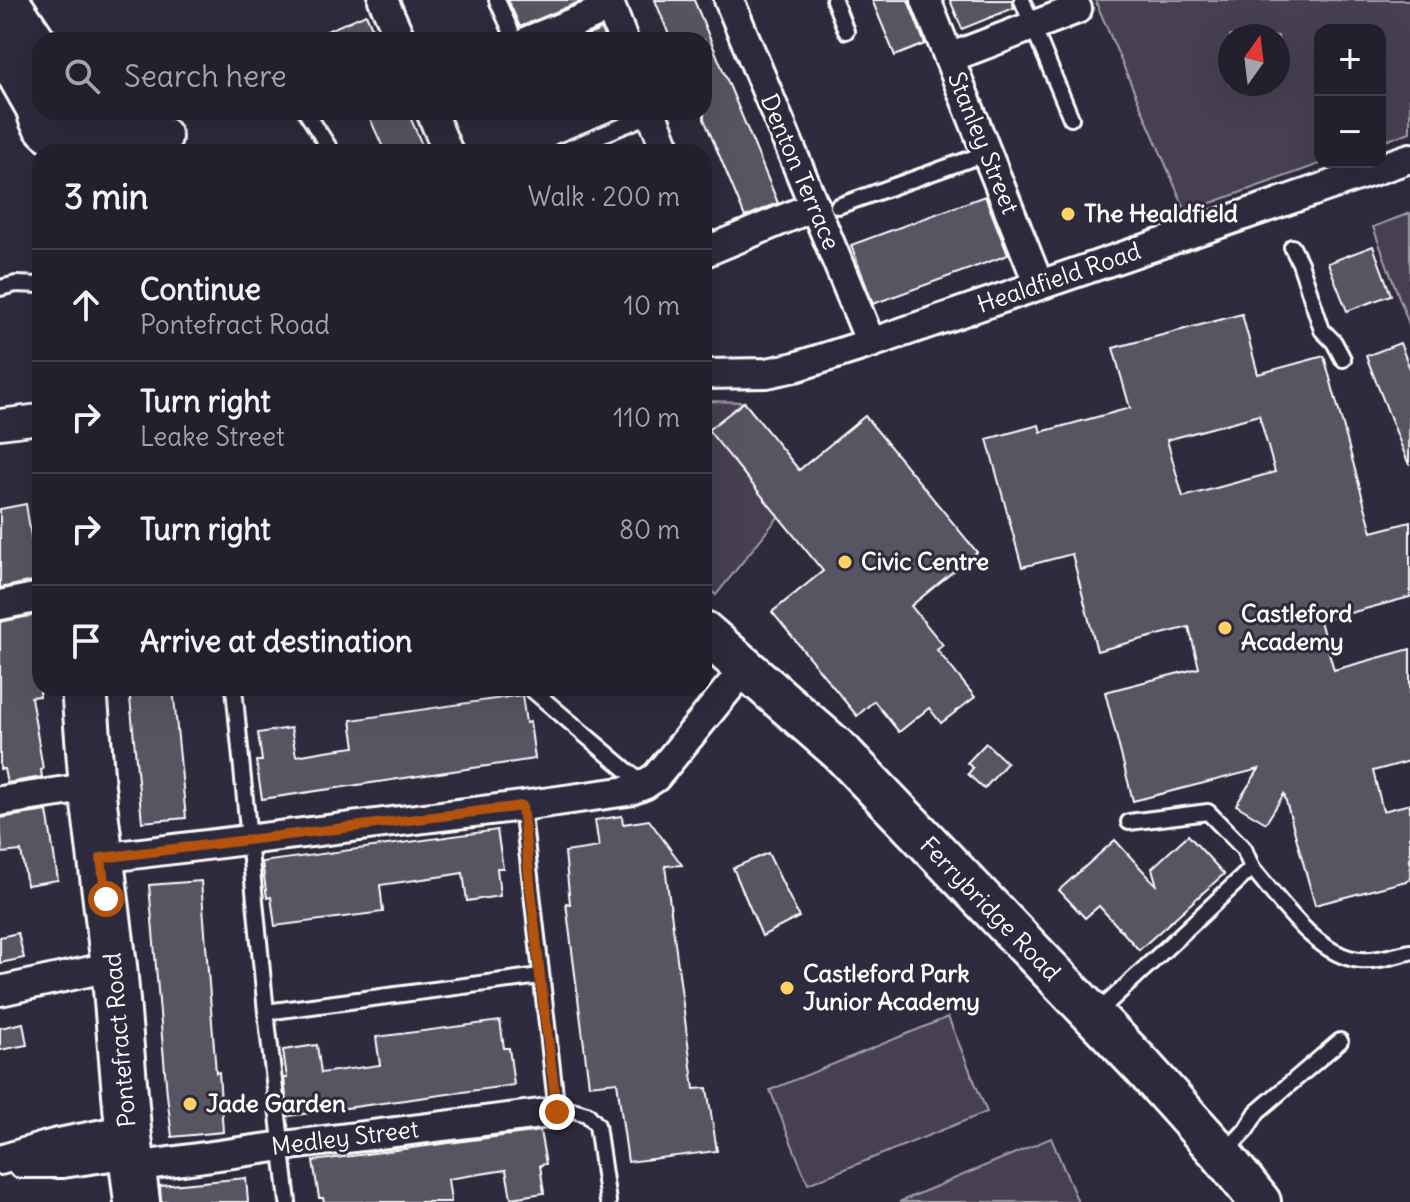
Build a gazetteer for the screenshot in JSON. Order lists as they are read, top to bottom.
{
  "streets": {
    "main road": ["Pontefract Road"],
    "street": [
      "Stanley Street",
      "Denton Terrace",
      "Healdfield Road",
      "Ferrybridge Road",
      "Medley Street"
    ]
  },
  "crossings": [
    ["Stanley Street", "Healdfield Road"],
    ["Denton Terrace", "Healdfield Road"],
    ["Pontefract Road", "Medley Street"]
  ],
  "places": [
    "The Healdfield",
    "Civic Centre",
    "Castleford Academy",
    "Castleford Park Junior Academy",
    "Jade Garden"
  ],
  "north": "top",
  "page": {
    "map_buttons": ["+", "−"],
    "search": "Search here",
    "heading": ["3 min", "Walk · 200 m"],
    "list": [
      ["Continue", "Pontefract Road", "10 m"],
      ["Turn right", "Leake Street", "110 m"],
      ["Turn right", "80 m"],
      "Arrive at destination"
    ]
  }
}
